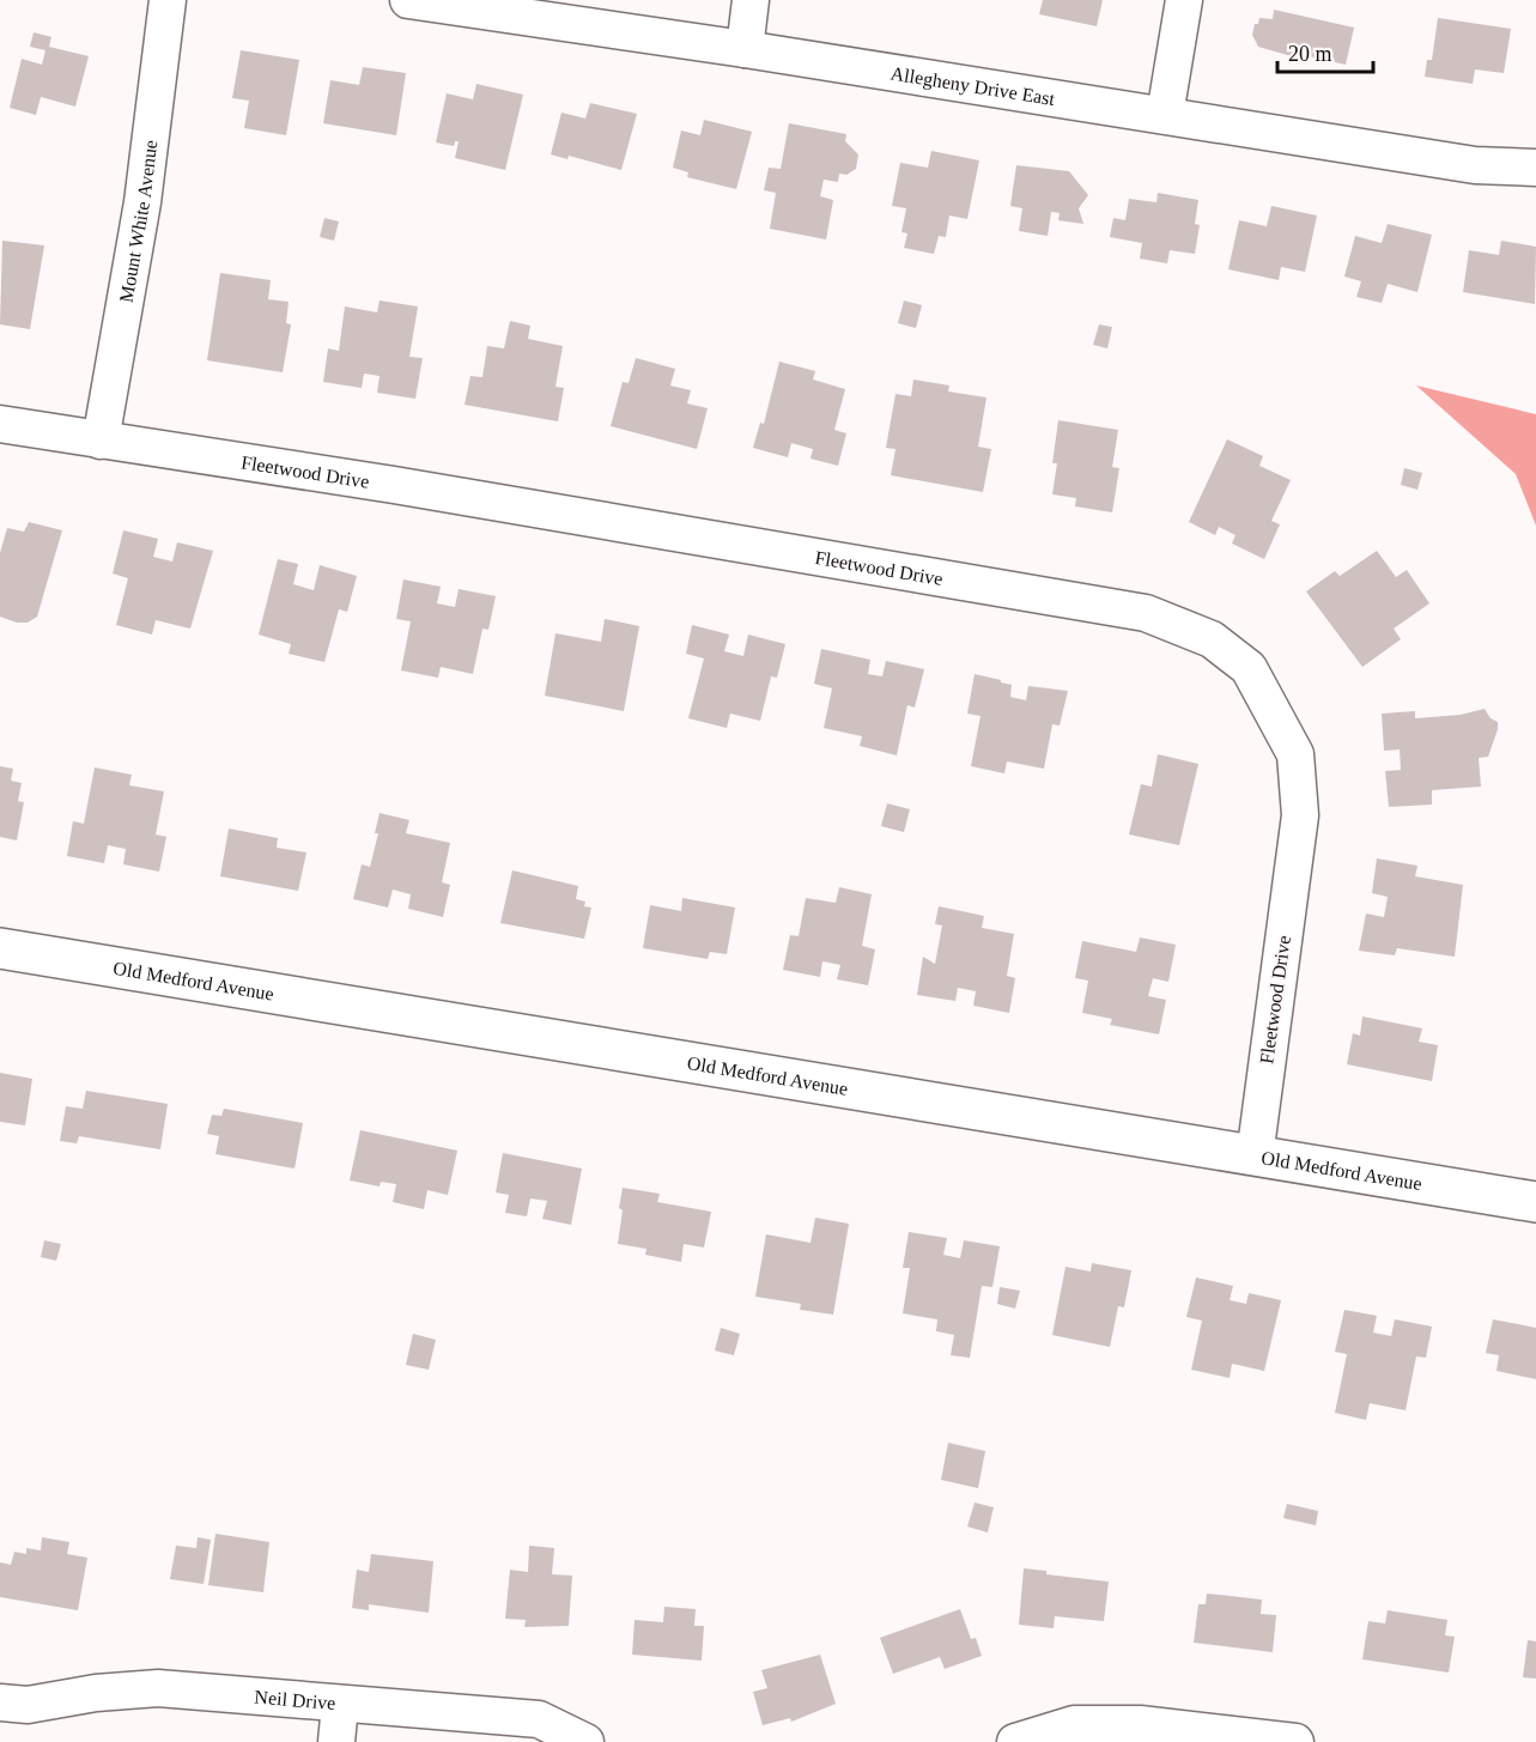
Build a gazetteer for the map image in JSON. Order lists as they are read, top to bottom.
{
  "streets": {
    "street": [
      "Allegheny Drive East",
      "Mount White Avenue",
      "Fleetwood Drive",
      "Old Medford Avenue",
      "Neil Drive"
    ]
  },
  "crossings": [
    ["Mount White Avenue", "Fleetwood Drive"],
    ["Fleetwood Drive", "Old Medford Avenue"]
  ],
  "scale_bar": "20 m"
}
